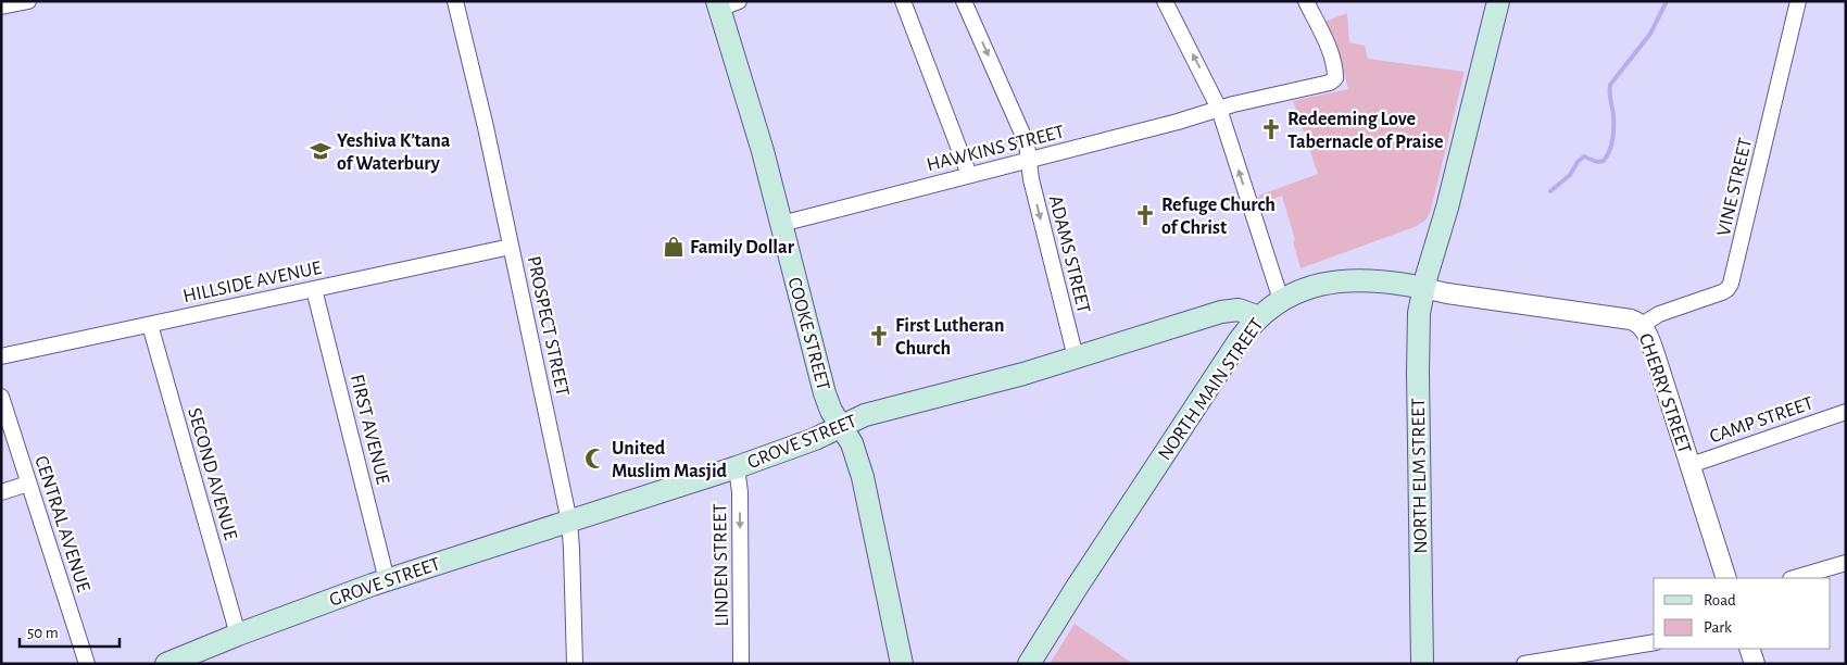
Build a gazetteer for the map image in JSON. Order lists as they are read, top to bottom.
{
  "streets": {
    "main road": [
      "COOKE STREET",
      "NORTH MAIN STREET",
      "GROVE STREET",
      "NORTH ELM STREET"
    ],
    "street": [
      "HAWKINS STREET",
      "VINE STREET",
      "ADAMS STREET",
      "HILLSIDE AVENUE",
      "PROSPECT STREET",
      "CHERRY STREET",
      "CAMP STREET",
      "FIRST AVENUE",
      "SECOND AVENUE",
      "CENTRAL AVENUE",
      "LINDEN STREET"
    ]
  },
  "crossings": [
    ["HAWKINS STREET", "ADAMS STREET"],
    ["HAWKINS STREET", "COOKE STREET"],
    ["VINE STREET", "CHERRY STREET"],
    ["ADAMS STREET", "GROVE STREET"],
    ["HILLSIDE AVENUE", "PROSPECT STREET"],
    ["HILLSIDE AVENUE", "FIRST AVENUE"],
    ["HILLSIDE AVENUE", "SECOND AVENUE"],
    ["PROSPECT STREET", "GROVE STREET"],
    ["COOKE STREET", "GROVE STREET"],
    ["NORTH MAIN STREET", "CHERRY STREET"],
    ["NORTH MAIN STREET", "GROVE STREET"],
    ["NORTH MAIN STREET", "NORTH ELM STREET"],
    ["CHERRY STREET", "CAMP STREET"],
    ["CHERRY STREET", "NORTH ELM STREET"],
    ["FIRST AVENUE", "GROVE STREET"],
    ["GROVE STREET", "SECOND AVENUE"],
    ["GROVE STREET", "LINDEN STREET"]
  ],
  "one_way": ["LINDEN STREET"],
  "places": {
    "church": ["Redeeming Love Tabernacle of Praise", "Refuge Church of Christ", "First Lutheran Church"],
    "school or university": ["Yeshiva K’tana of Waterbury"],
    "shop": ["Family Dollar"],
    "mosque": ["United Muslim Masjid"]
  },
  "legend": ["Road", "Park"],
  "scale_bar": "50 m"
}
